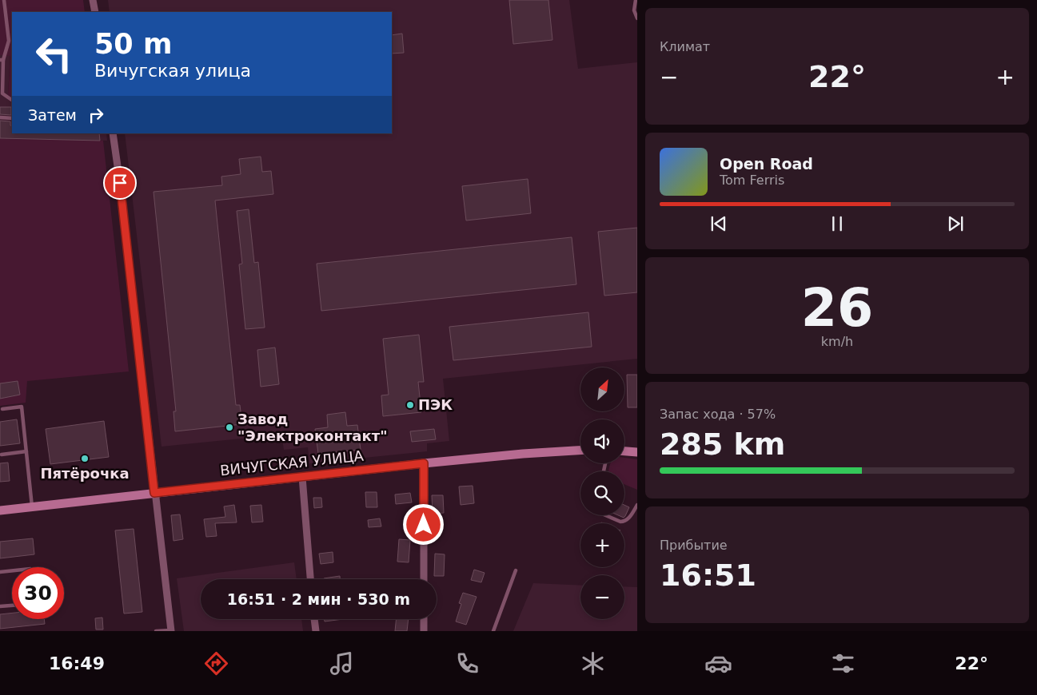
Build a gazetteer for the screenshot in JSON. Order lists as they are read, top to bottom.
{
  "streets": {
    "main road": ["ВИЧУГСКАЯ УЛИЦА"]
  },
  "places": ["ПЭК", "Завод \"Электроконтакт\"", "Пятёрочка"],
  "north": "top right",
  "page": {
    "tile": [
      "Климат",
      ["26", "km/h"],
      ["Запас хода · 57%", "285 km"],
      ["Прибытие", "16:51"]
    ],
    "turn": ["50 m", "Вичугская улица"],
    "heat": ["−", "22°", "+"],
    "then": "Затем",
    "song": ["Open Road", "Tom Ferris"],
    "map_buttons": ["+", "−"],
    "limit": "30",
    "trip": "16:51 · 2 мин · 530 m",
    "tabs": ["16:49", "22°"]
  }
}
